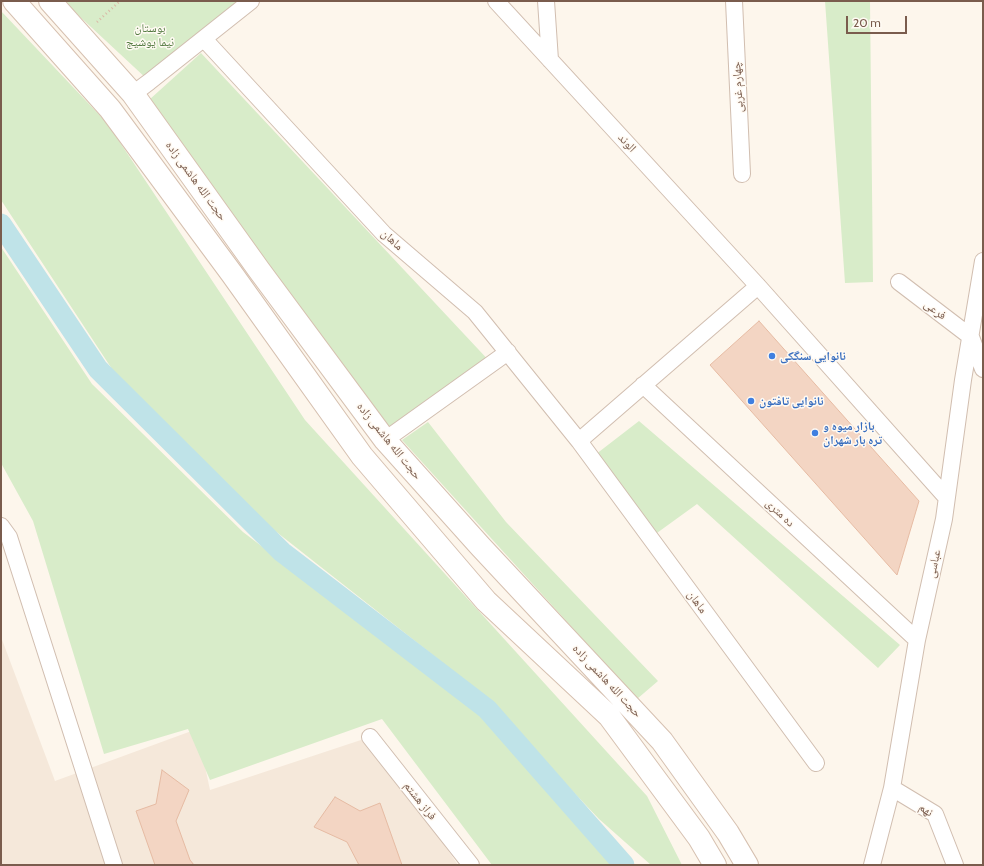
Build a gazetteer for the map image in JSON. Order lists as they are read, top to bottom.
{
  "streets": {
    "street": [
      "چهارم غربی",
      "الوند",
      "حجت الله هاشمی زاده",
      "ماهان",
      "فرعی",
      "ده متری",
      "عباسی",
      "فراز هشتم",
      "نهم"
    ]
  },
  "crossings": [
    ["الوند", "عباسی"],
    ["فرعی", "عباسی"],
    ["ده متری", "عباسی"],
    ["عباسی", "نهم"]
  ],
  "parks": ["بوستان نیما یوشیج"],
  "places": ["نانوایی سنگکی", "نانوایی تافتون", "بازار میوه و تره بار شهران"],
  "scale_bar": "20 m"
}
